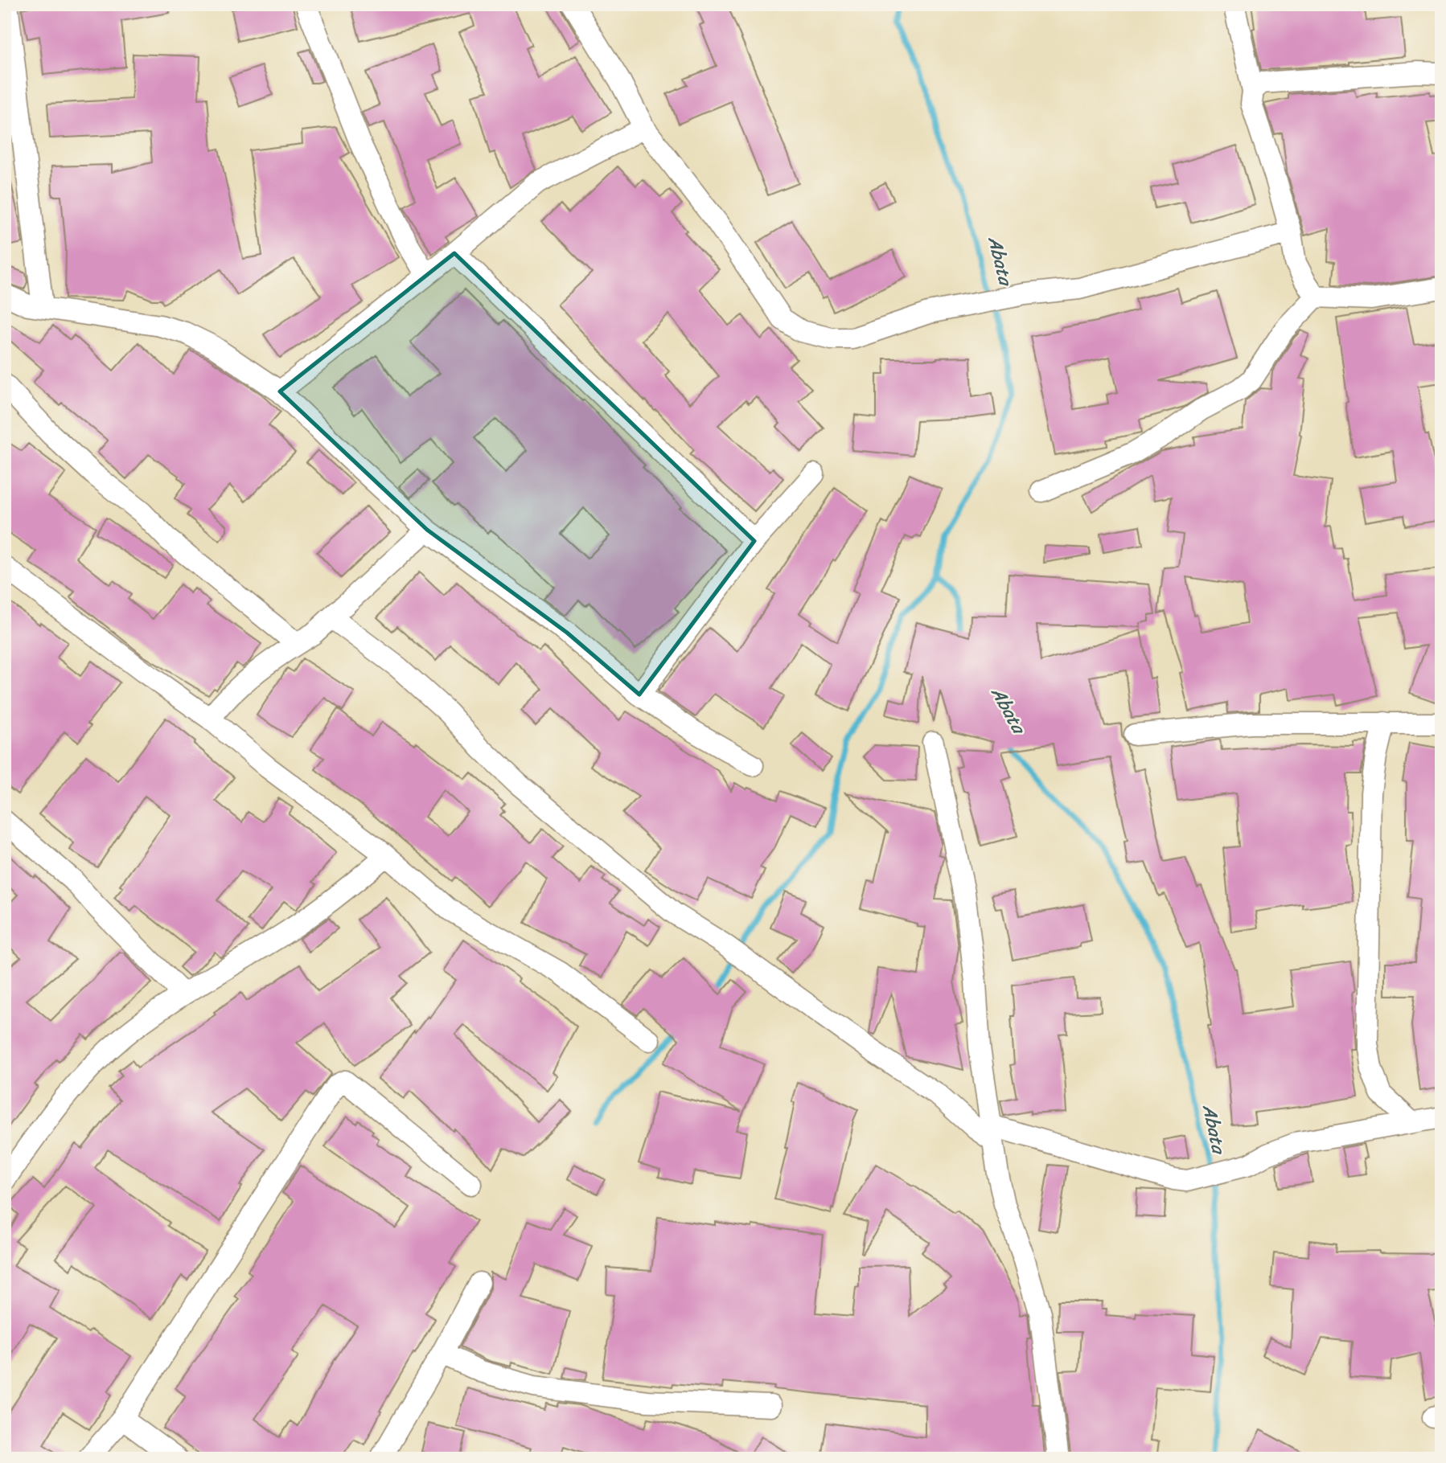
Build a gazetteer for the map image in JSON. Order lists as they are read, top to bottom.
{
  "water": ["Abata"]
}
